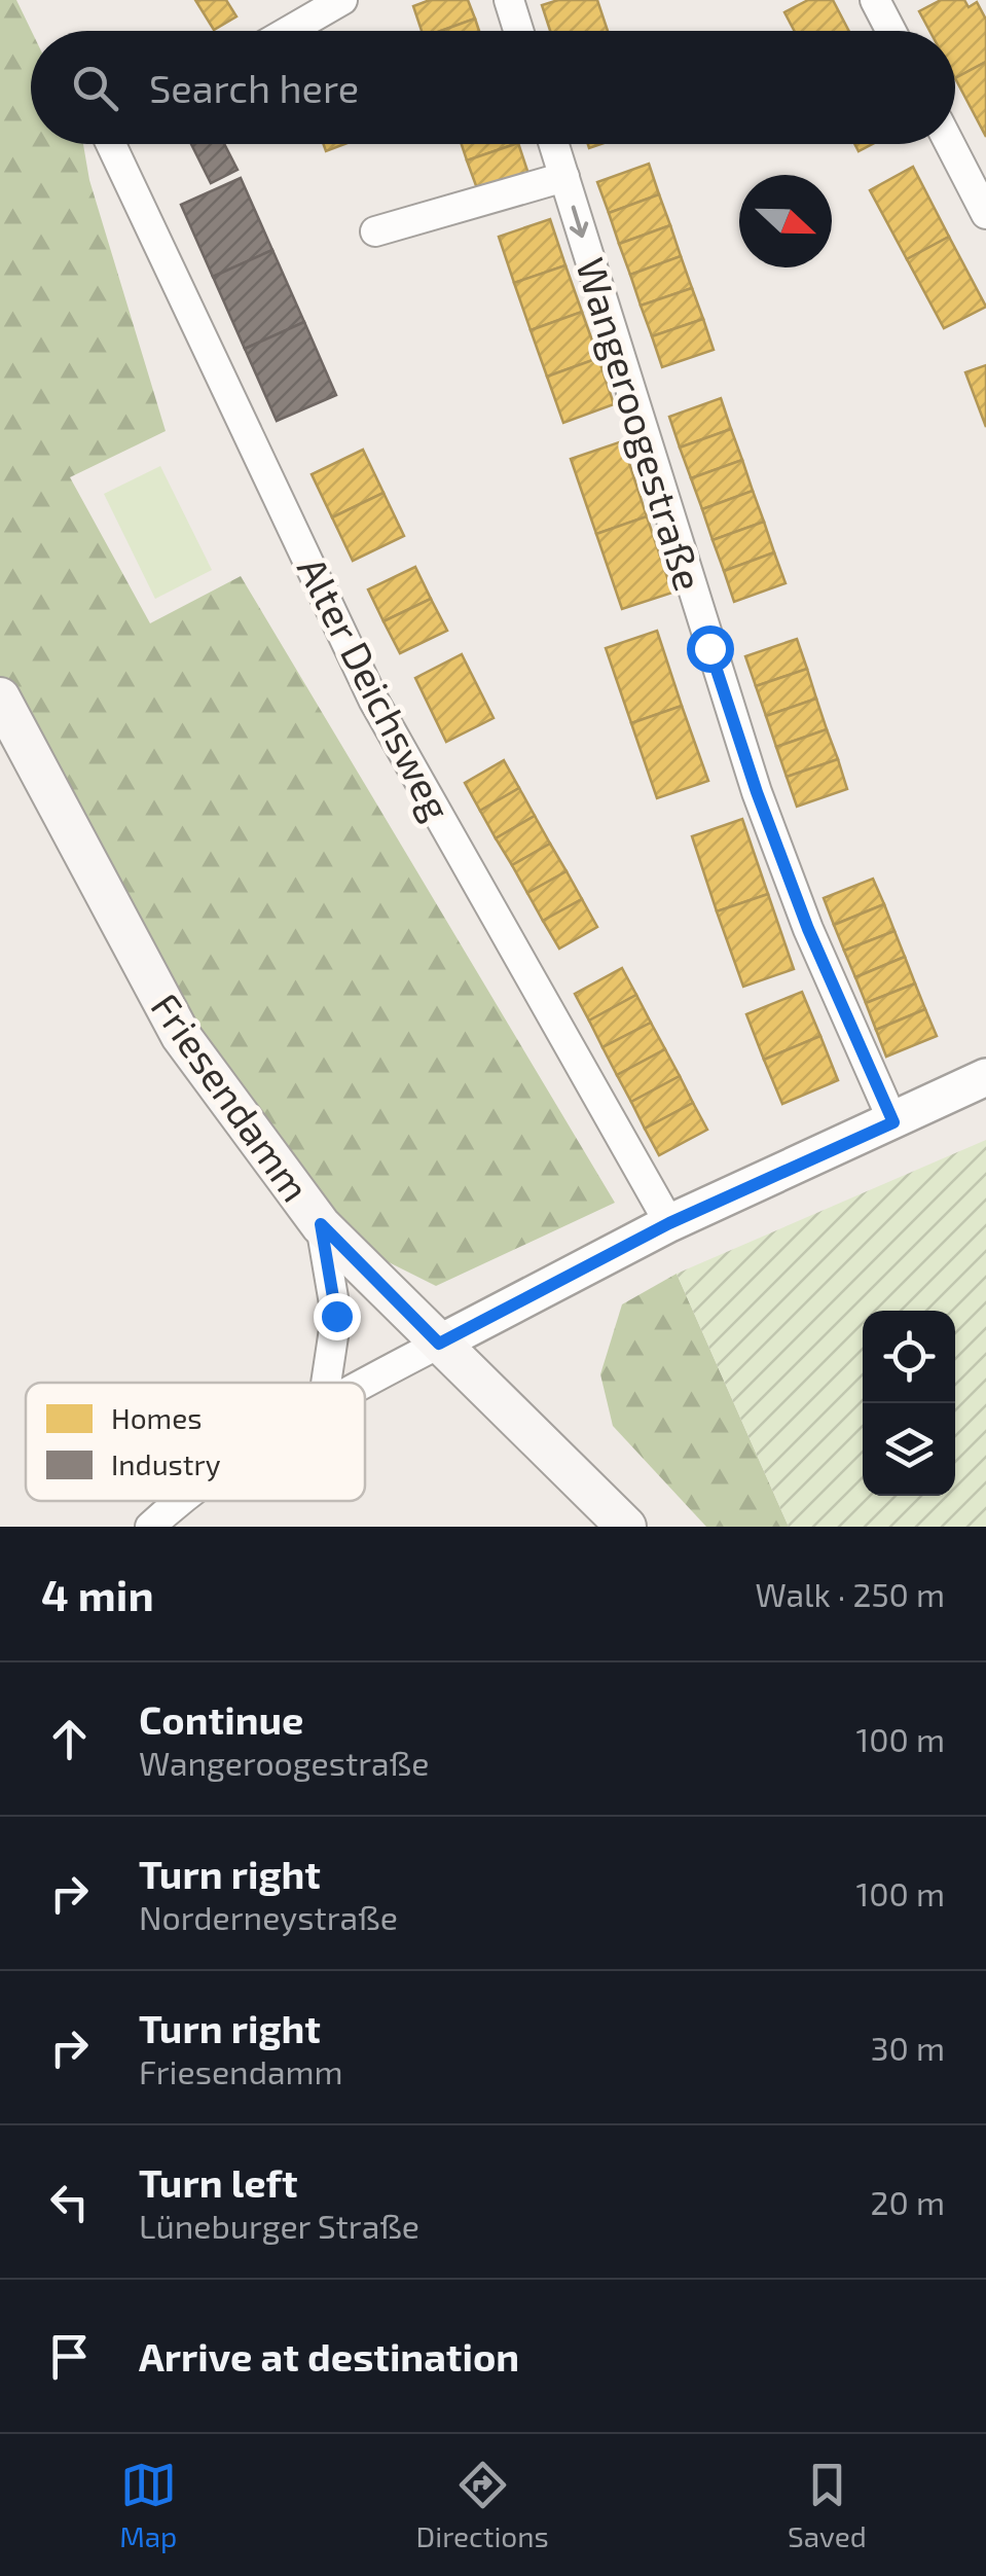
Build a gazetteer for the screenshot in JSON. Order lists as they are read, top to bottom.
{
  "streets": {
    "main road": ["Friesendamm"],
    "street": ["Wangeroogestraße", "Alter Deichsweg"]
  },
  "one_way": ["Wangeroogestraße"],
  "legend": ["Homes", "Industry"],
  "north": "right",
  "page": {
    "search": "Search here",
    "heading": ["4 min", "Walk · 250 m"],
    "list": [
      ["Continue", "Wangeroogestraße", "100 m"],
      ["Turn right", "Norderneystraße", "100 m"],
      ["Turn right", "Friesendamm", "30 m"],
      ["Turn left", "Lüneburger Straße", "20 m"],
      "Arrive at destination"
    ],
    "nav": ["Map", "Directions", "Saved"]
  }
}
